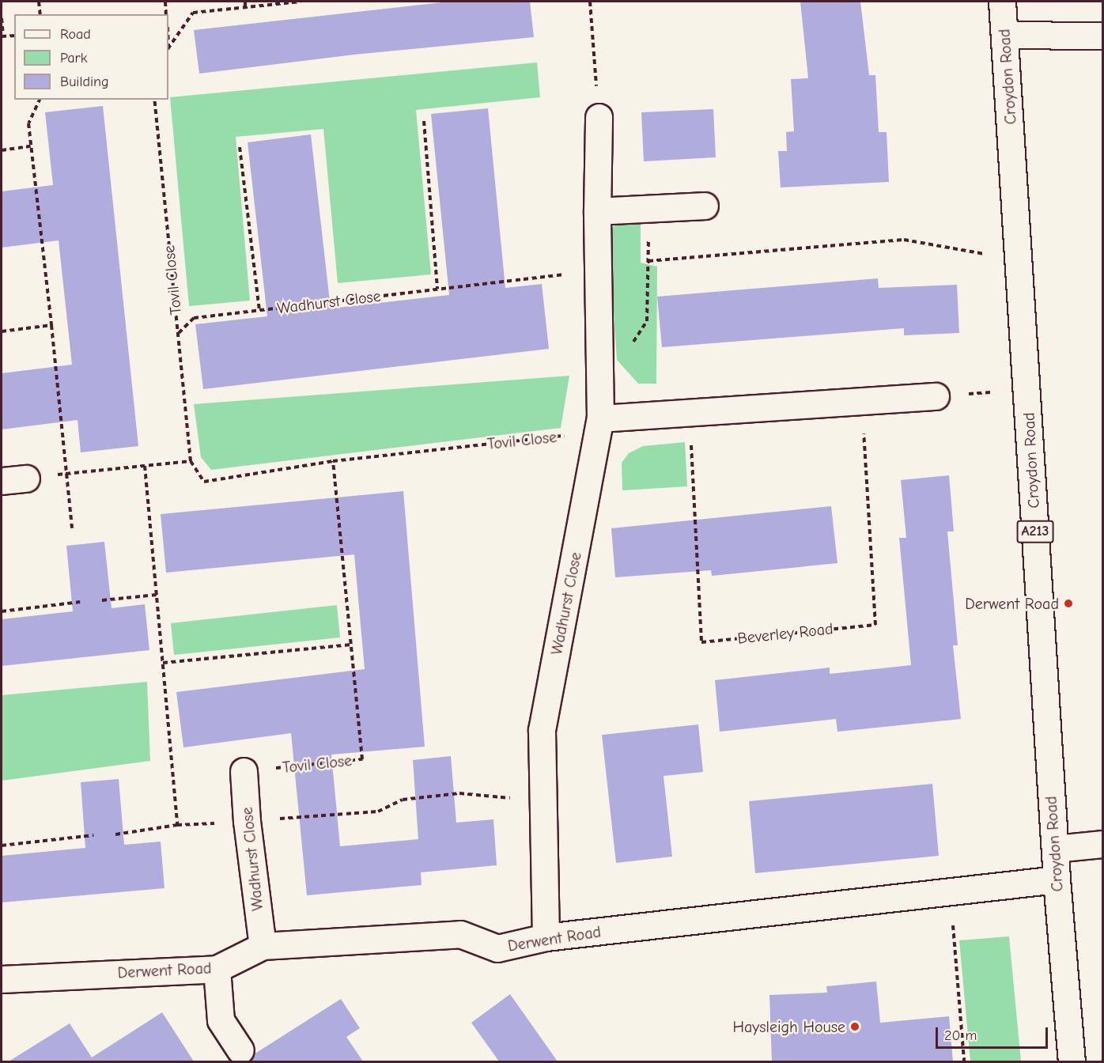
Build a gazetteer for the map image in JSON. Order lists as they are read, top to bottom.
{
  "streets": {
    "street": [
      "Croydon Road",
      "Wadhurst Close",
      "A213",
      "Derwent Road"
    ],
    "path": ["Tovil Close", "Beverley Road"]
  },
  "crossings": [
    ["Croydon Road", "Derwent Road"],
    ["Tovil Close", "Wadhurst Close"],
    ["Wadhurst Close", "Derwent Road"]
  ],
  "places": ["Derwent Road", "Haysleigh House"],
  "legend": ["Road", "Park", "Building"],
  "scale_bar": "20 m"
}
